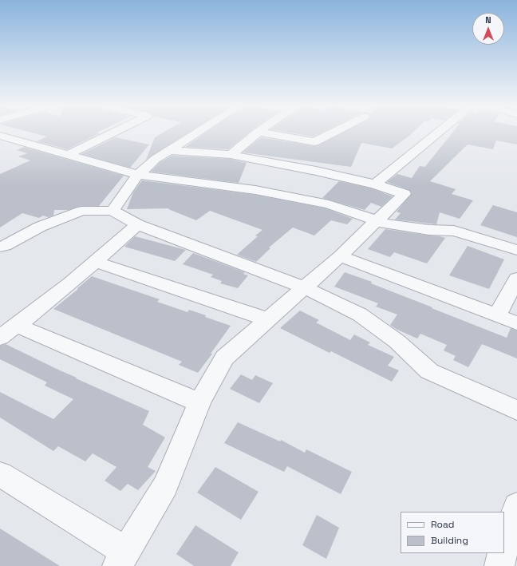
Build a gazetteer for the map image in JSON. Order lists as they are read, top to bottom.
{
  "legend": ["Road", "Building"],
  "north": "top"
}
